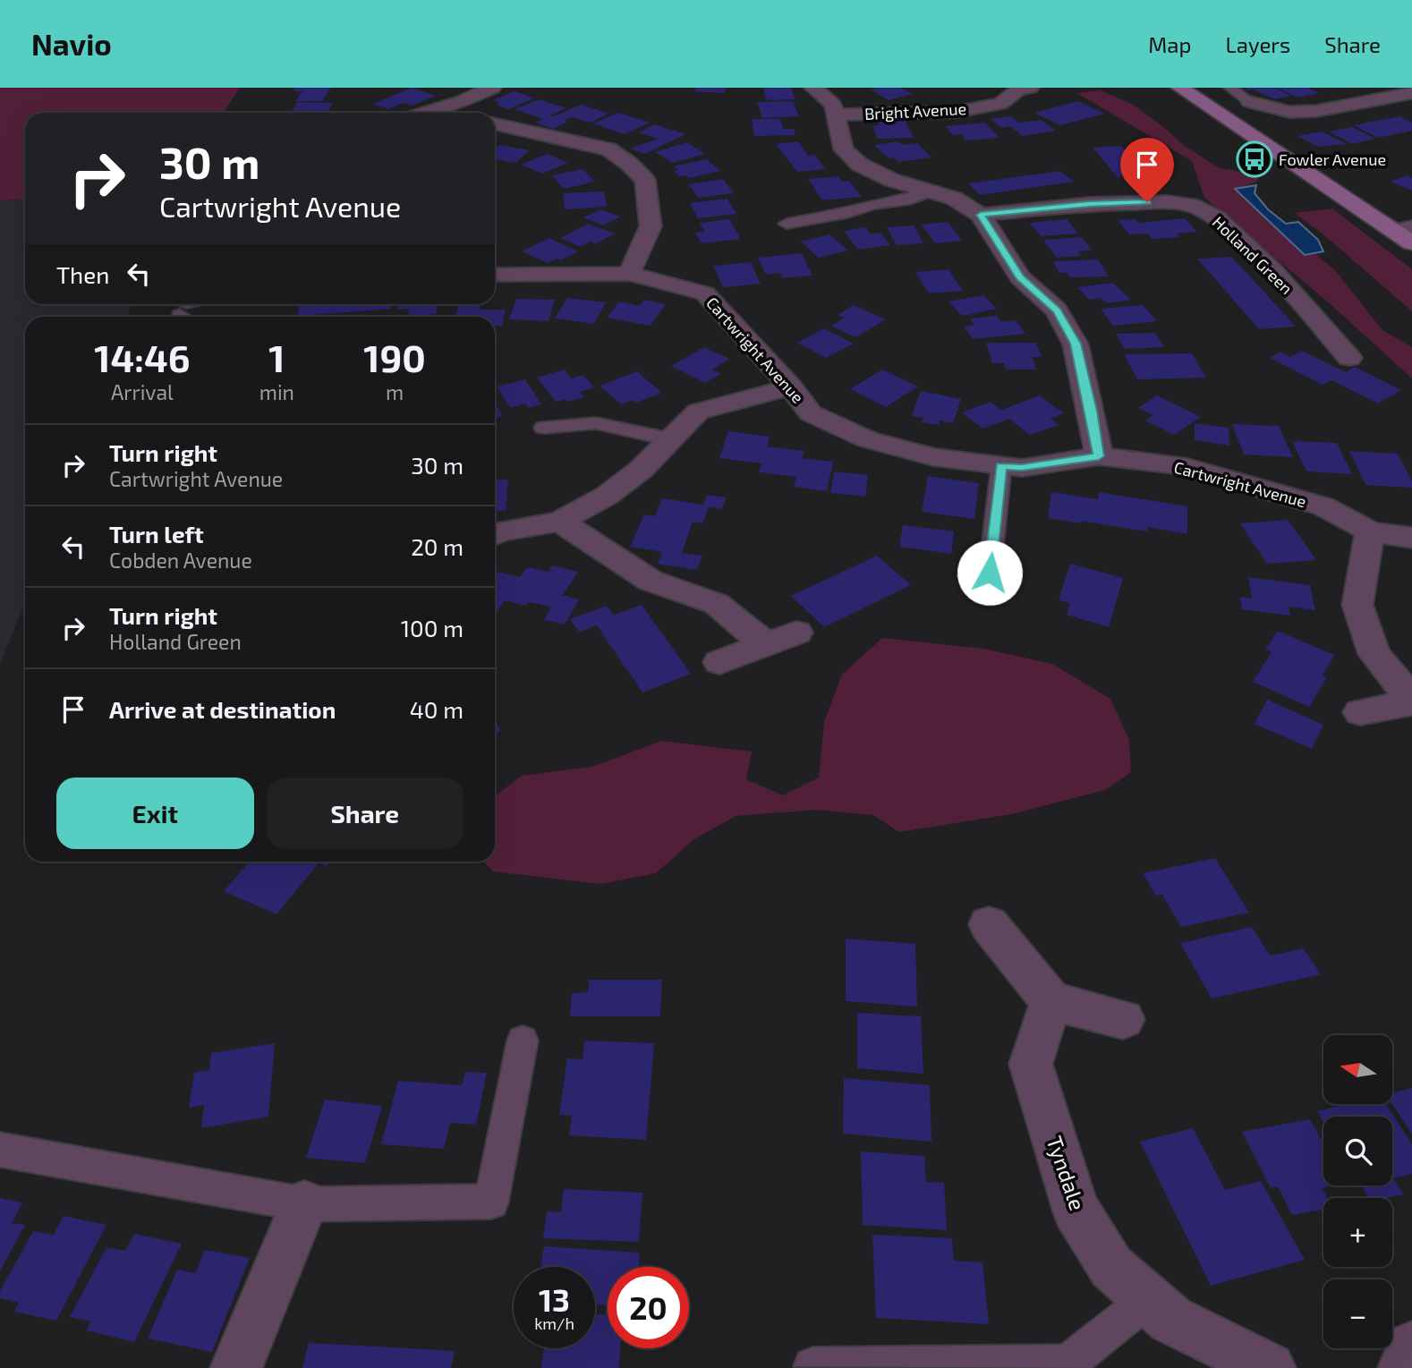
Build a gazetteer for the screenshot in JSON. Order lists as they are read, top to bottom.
{
  "streets": {
    "street": [
      "Bright Avenue",
      "Holland Green",
      "Cartwright Avenue",
      "Tyndale"
    ]
  },
  "places": {
    "bus stop": ["Fowler Avenue"]
  },
  "north": "left",
  "page": {
    "header": "Navio",
    "nav": ["Map", "Layers", "Share"],
    "turn": ["30 m", "Cartwright Avenue"],
    "then": "Then",
    "eta": [
      "14:46",
      "Arrival",
      "1",
      "min",
      "190",
      "m"
    ],
    "list": [
      {
        "name": "Turn right",
        "note": "Cartwright Avenue",
        "value": "30 m"
      },
      {
        "name": "Turn left",
        "note": "Cobden Avenue",
        "value": "20 m"
      },
      {
        "name": "Turn right",
        "note": "Holland Green",
        "value": "100 m"
      },
      {
        "name": "Arrive at destination",
        "value": "40 m"
      }
    ],
    "buttons": ["Exit", "Share"],
    "map_buttons": ["+", "−"],
    "speed": "13 km/h",
    "limit": "20"
  }
}
